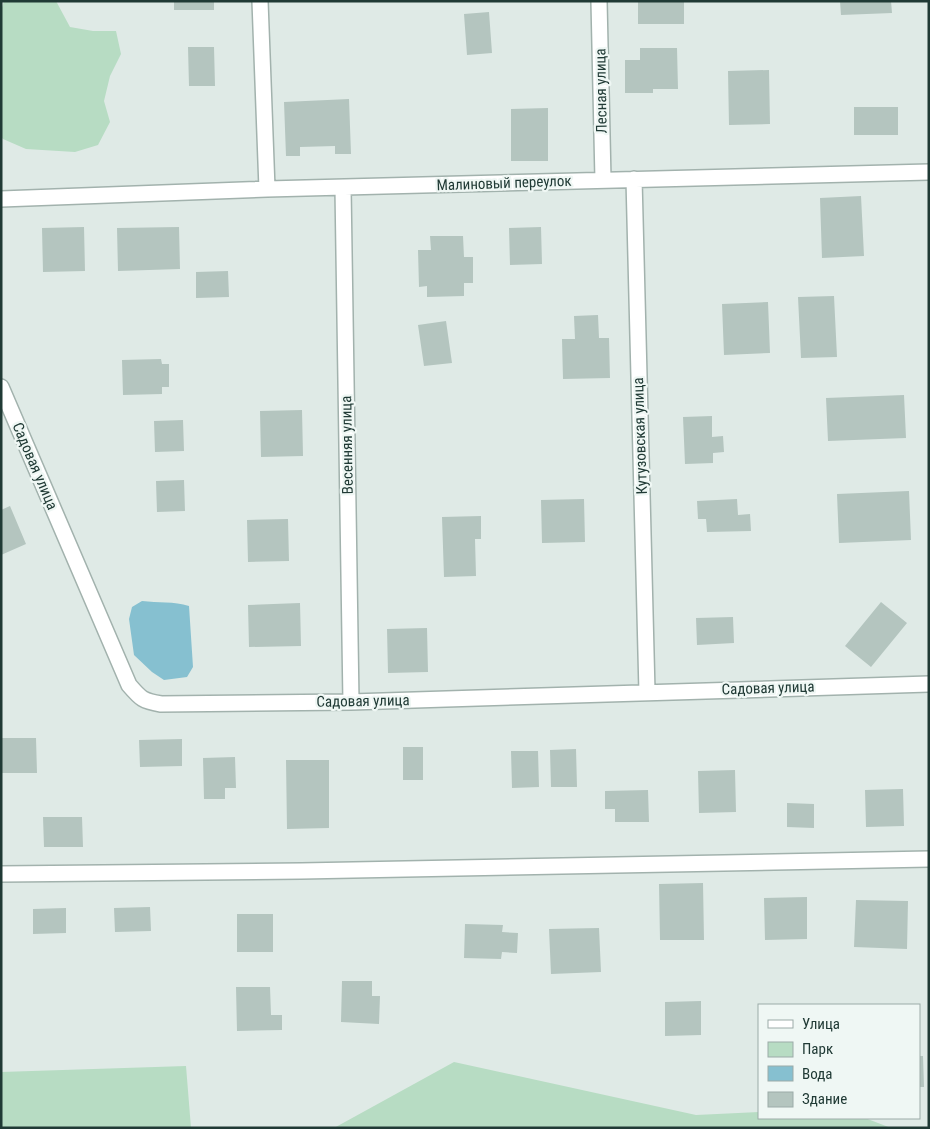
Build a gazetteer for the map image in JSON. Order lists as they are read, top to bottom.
{
  "streets": {
    "street": [
      "Лесная улица",
      "Малиновый переулок",
      "Кутузовская улица",
      "Весенняя улица",
      "Садовая улица"
    ]
  },
  "crossings": [
    ["Лесная улица", "Малиновый переулок"],
    ["Малиновый переулок", "Кутузовская улица"],
    ["Малиновый переулок", "Весенняя улица"],
    ["Кутузовская улица", "Садовая улица"],
    ["Весенняя улица", "Садовая улица"]
  ],
  "legend": [
    "Улица",
    "Парк",
    "Вода",
    "Здание"
  ]
}
